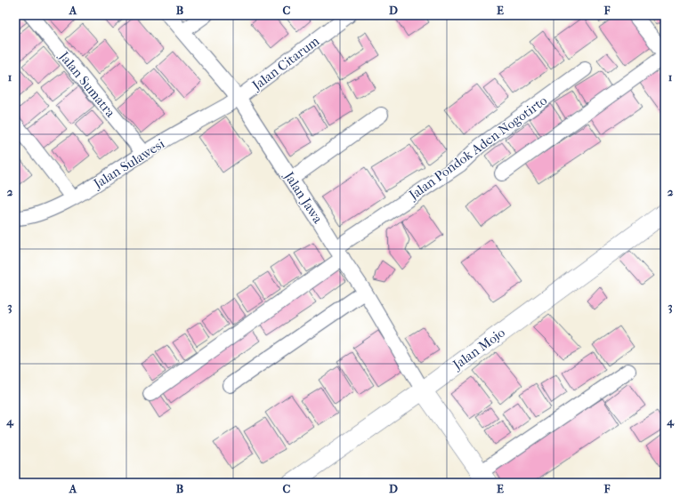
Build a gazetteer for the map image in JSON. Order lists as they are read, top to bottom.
{
  "streets": {
    "street": [
      "Jalan Citarum",
      "Jalan Sumatra",
      "Jalan Pondok Aden Nogotirto",
      "Jalan Sulawesi",
      "Jalan Jawa",
      "Jalan Mojo"
    ]
  },
  "crossings": [
    ["Jalan Citarum", "Jalan Sulawesi"],
    ["Jalan Citarum", "Jalan Jawa"],
    ["Jalan Sumatra", "Jalan Sulawesi"],
    ["Jalan Pondok Aden Nogotirto", "Jalan Jawa"],
    ["Jalan Sulawesi", "Jalan Jawa"],
    ["Jalan Jawa", "Jalan Mojo"]
  ],
  "grid": {
    "columns": [
      "A",
      "B",
      "C",
      "D",
      "E",
      "F"
    ],
    "rows": [
      "1",
      "2",
      "3",
      "4"
    ]
  }
}
